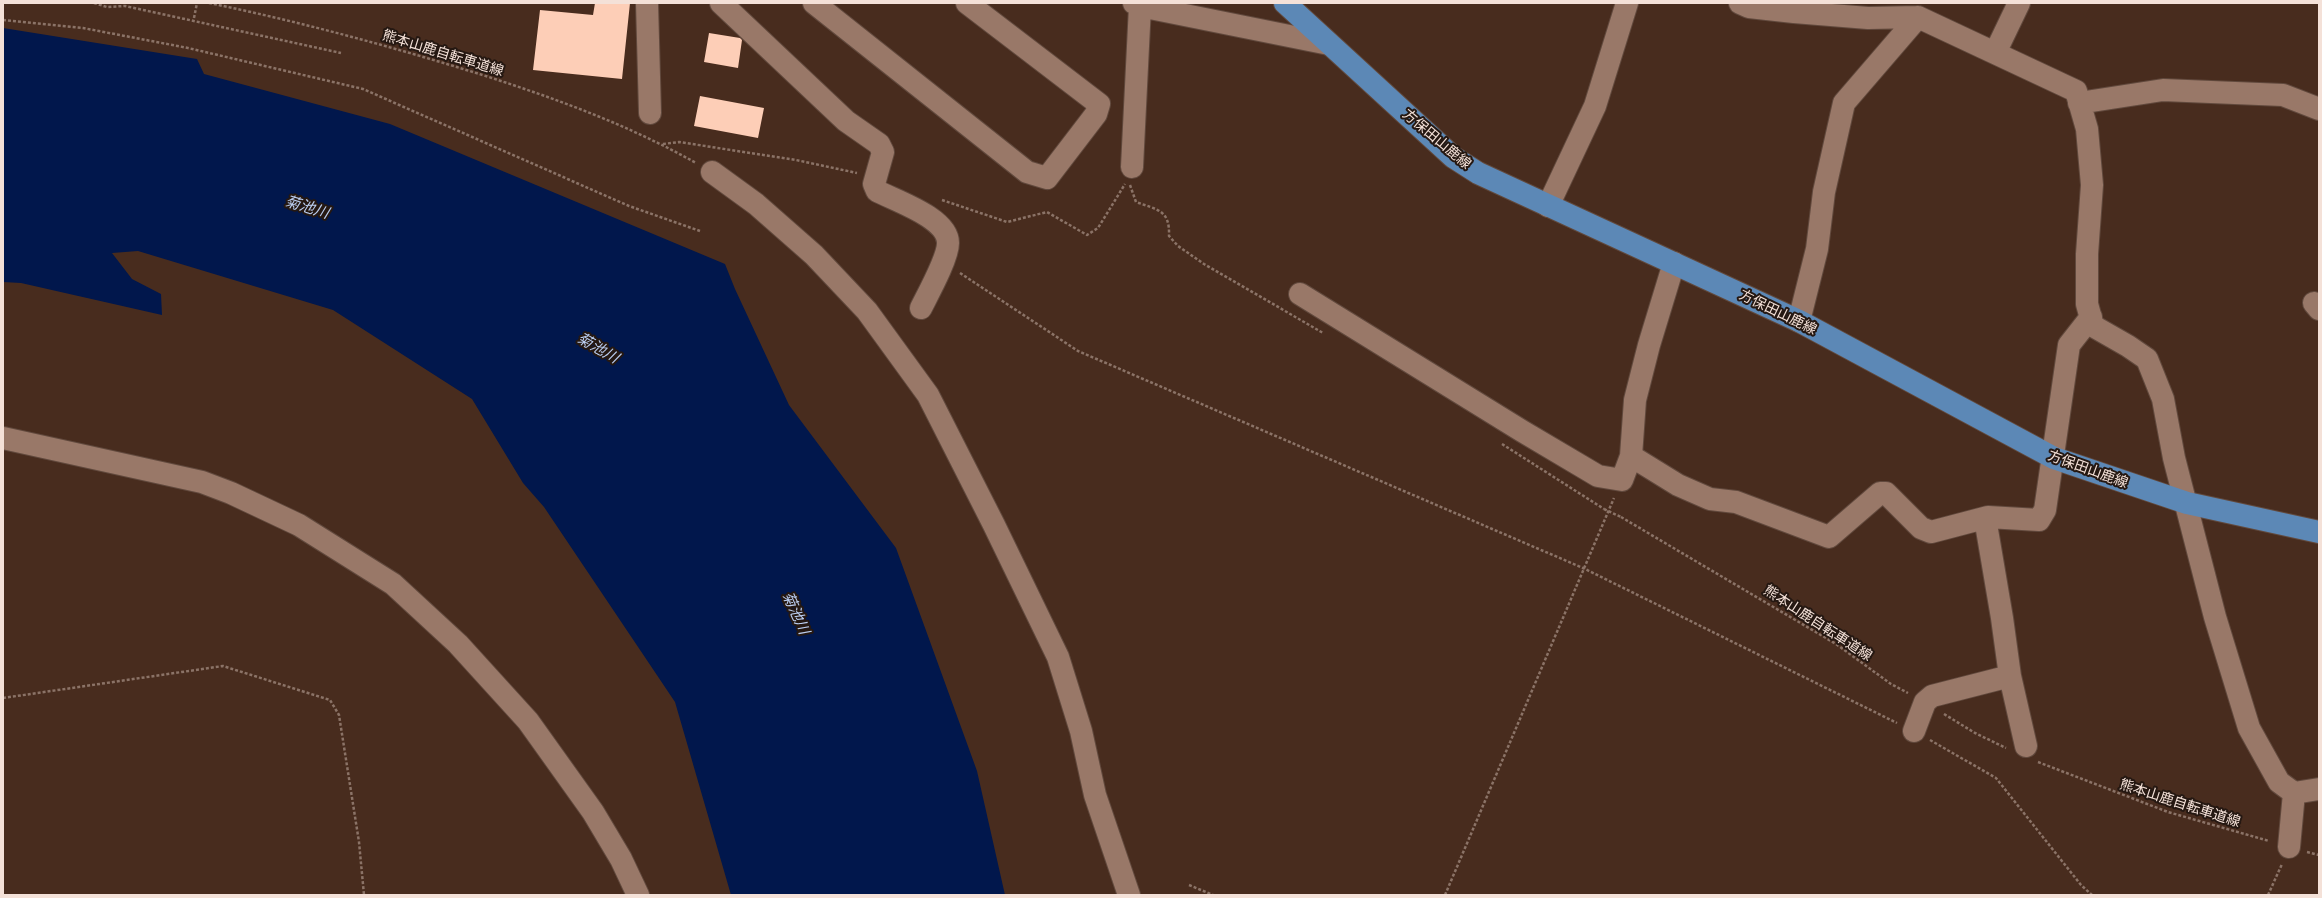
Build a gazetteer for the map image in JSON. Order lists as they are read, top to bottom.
{
  "streets": {
    "main road": ["方保田山鹿線"],
    "path": ["熊本山鹿自転車道線"]
  },
  "water": ["菊池川"]
}
